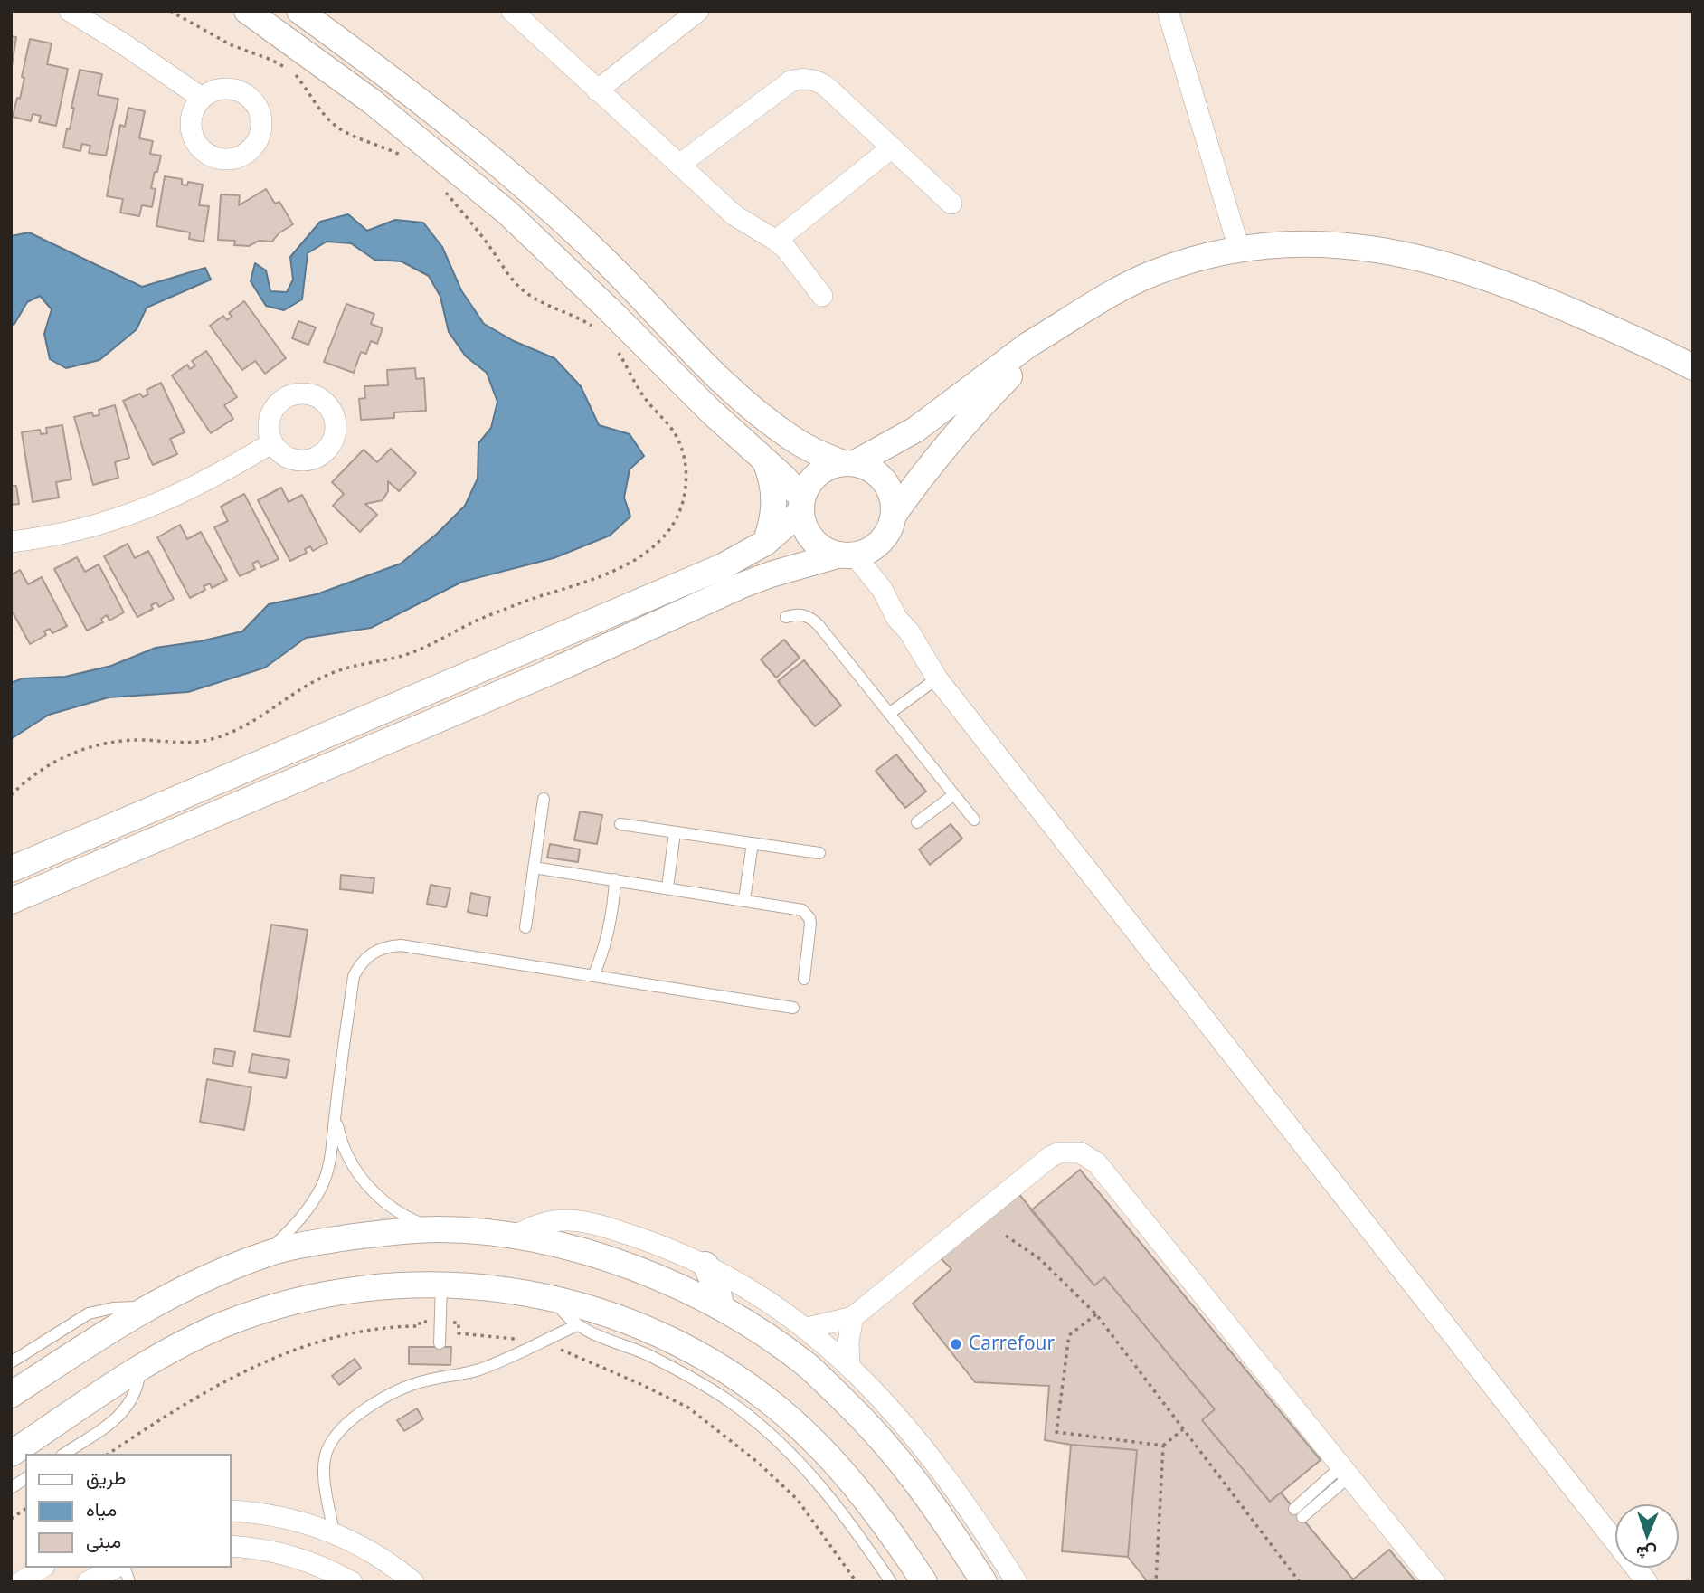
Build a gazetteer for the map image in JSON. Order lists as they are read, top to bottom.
{
  "places": ["Carrefour"],
  "legend": ["طريق", "مياه", "مبنى"],
  "north": "bottom"
}
